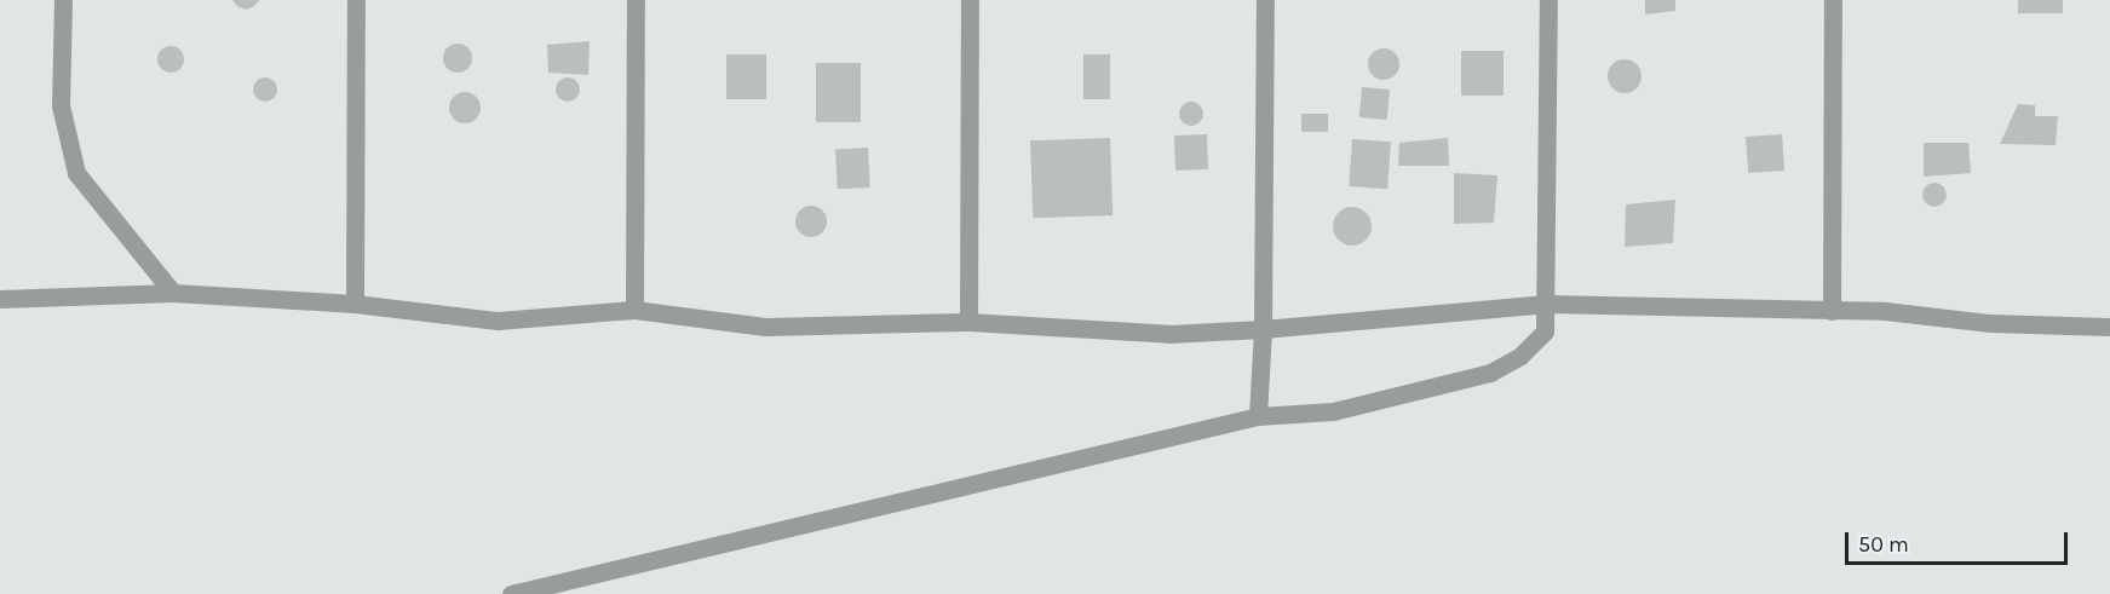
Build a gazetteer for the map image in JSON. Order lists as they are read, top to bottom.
{
  "scale_bar": "50 m"
}
